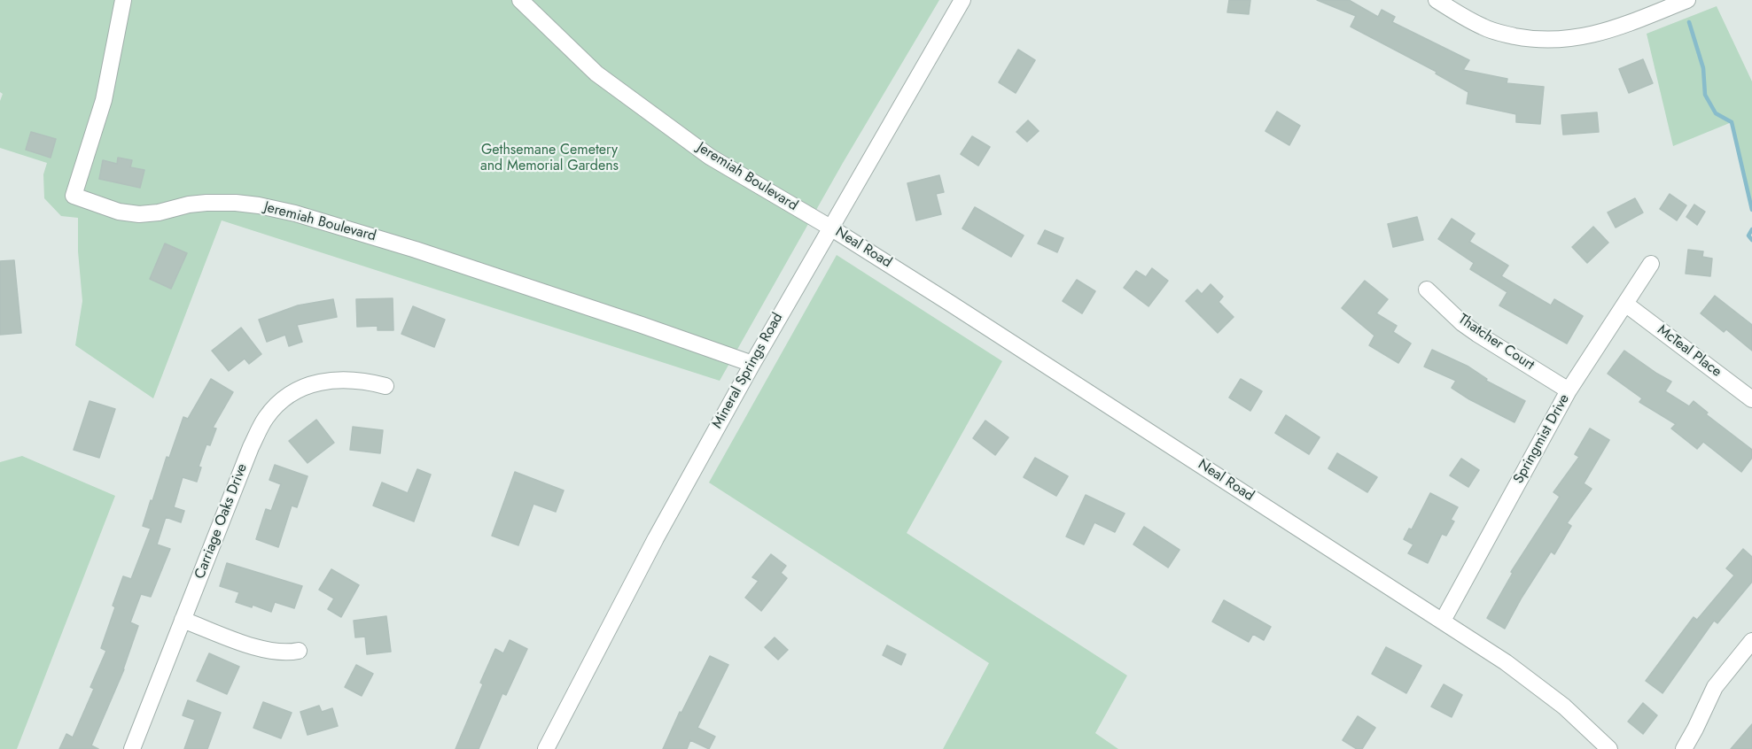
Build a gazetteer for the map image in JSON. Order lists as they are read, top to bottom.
{
  "streets": {
    "street": [
      "Jeremiah Boulevard",
      "Neal Road",
      "Thatcher Court",
      "McTeal Place",
      "Mineral Springs Road",
      "Springmist Drive",
      "Carriage Oaks Drive"
    ]
  },
  "crossings": [
    ["Jeremiah Boulevard", "Neal Road"],
    ["Jeremiah Boulevard", "Mineral Springs Road"],
    ["Neal Road", "Mineral Springs Road"],
    ["Neal Road", "Springmist Drive"],
    ["Thatcher Court", "Springmist Drive"],
    ["McTeal Place", "Springmist Drive"]
  ],
  "parks": ["Gethsemane Cemetery and Memorial Gardens"]
}
